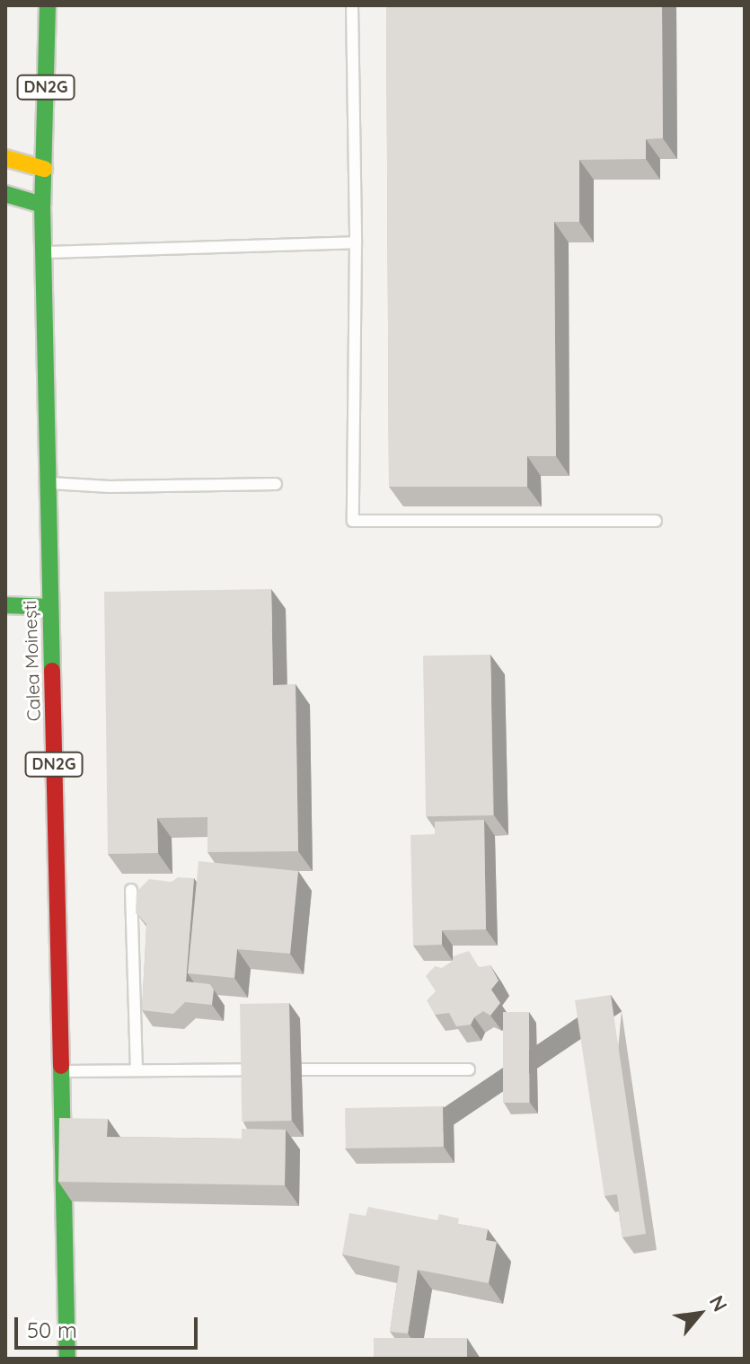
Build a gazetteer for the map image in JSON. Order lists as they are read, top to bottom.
{
  "streets": {
    "main road": ["DN2G", "Calea Moinești"]
  },
  "scale_bar": "50 m",
  "north": "top right"
}
